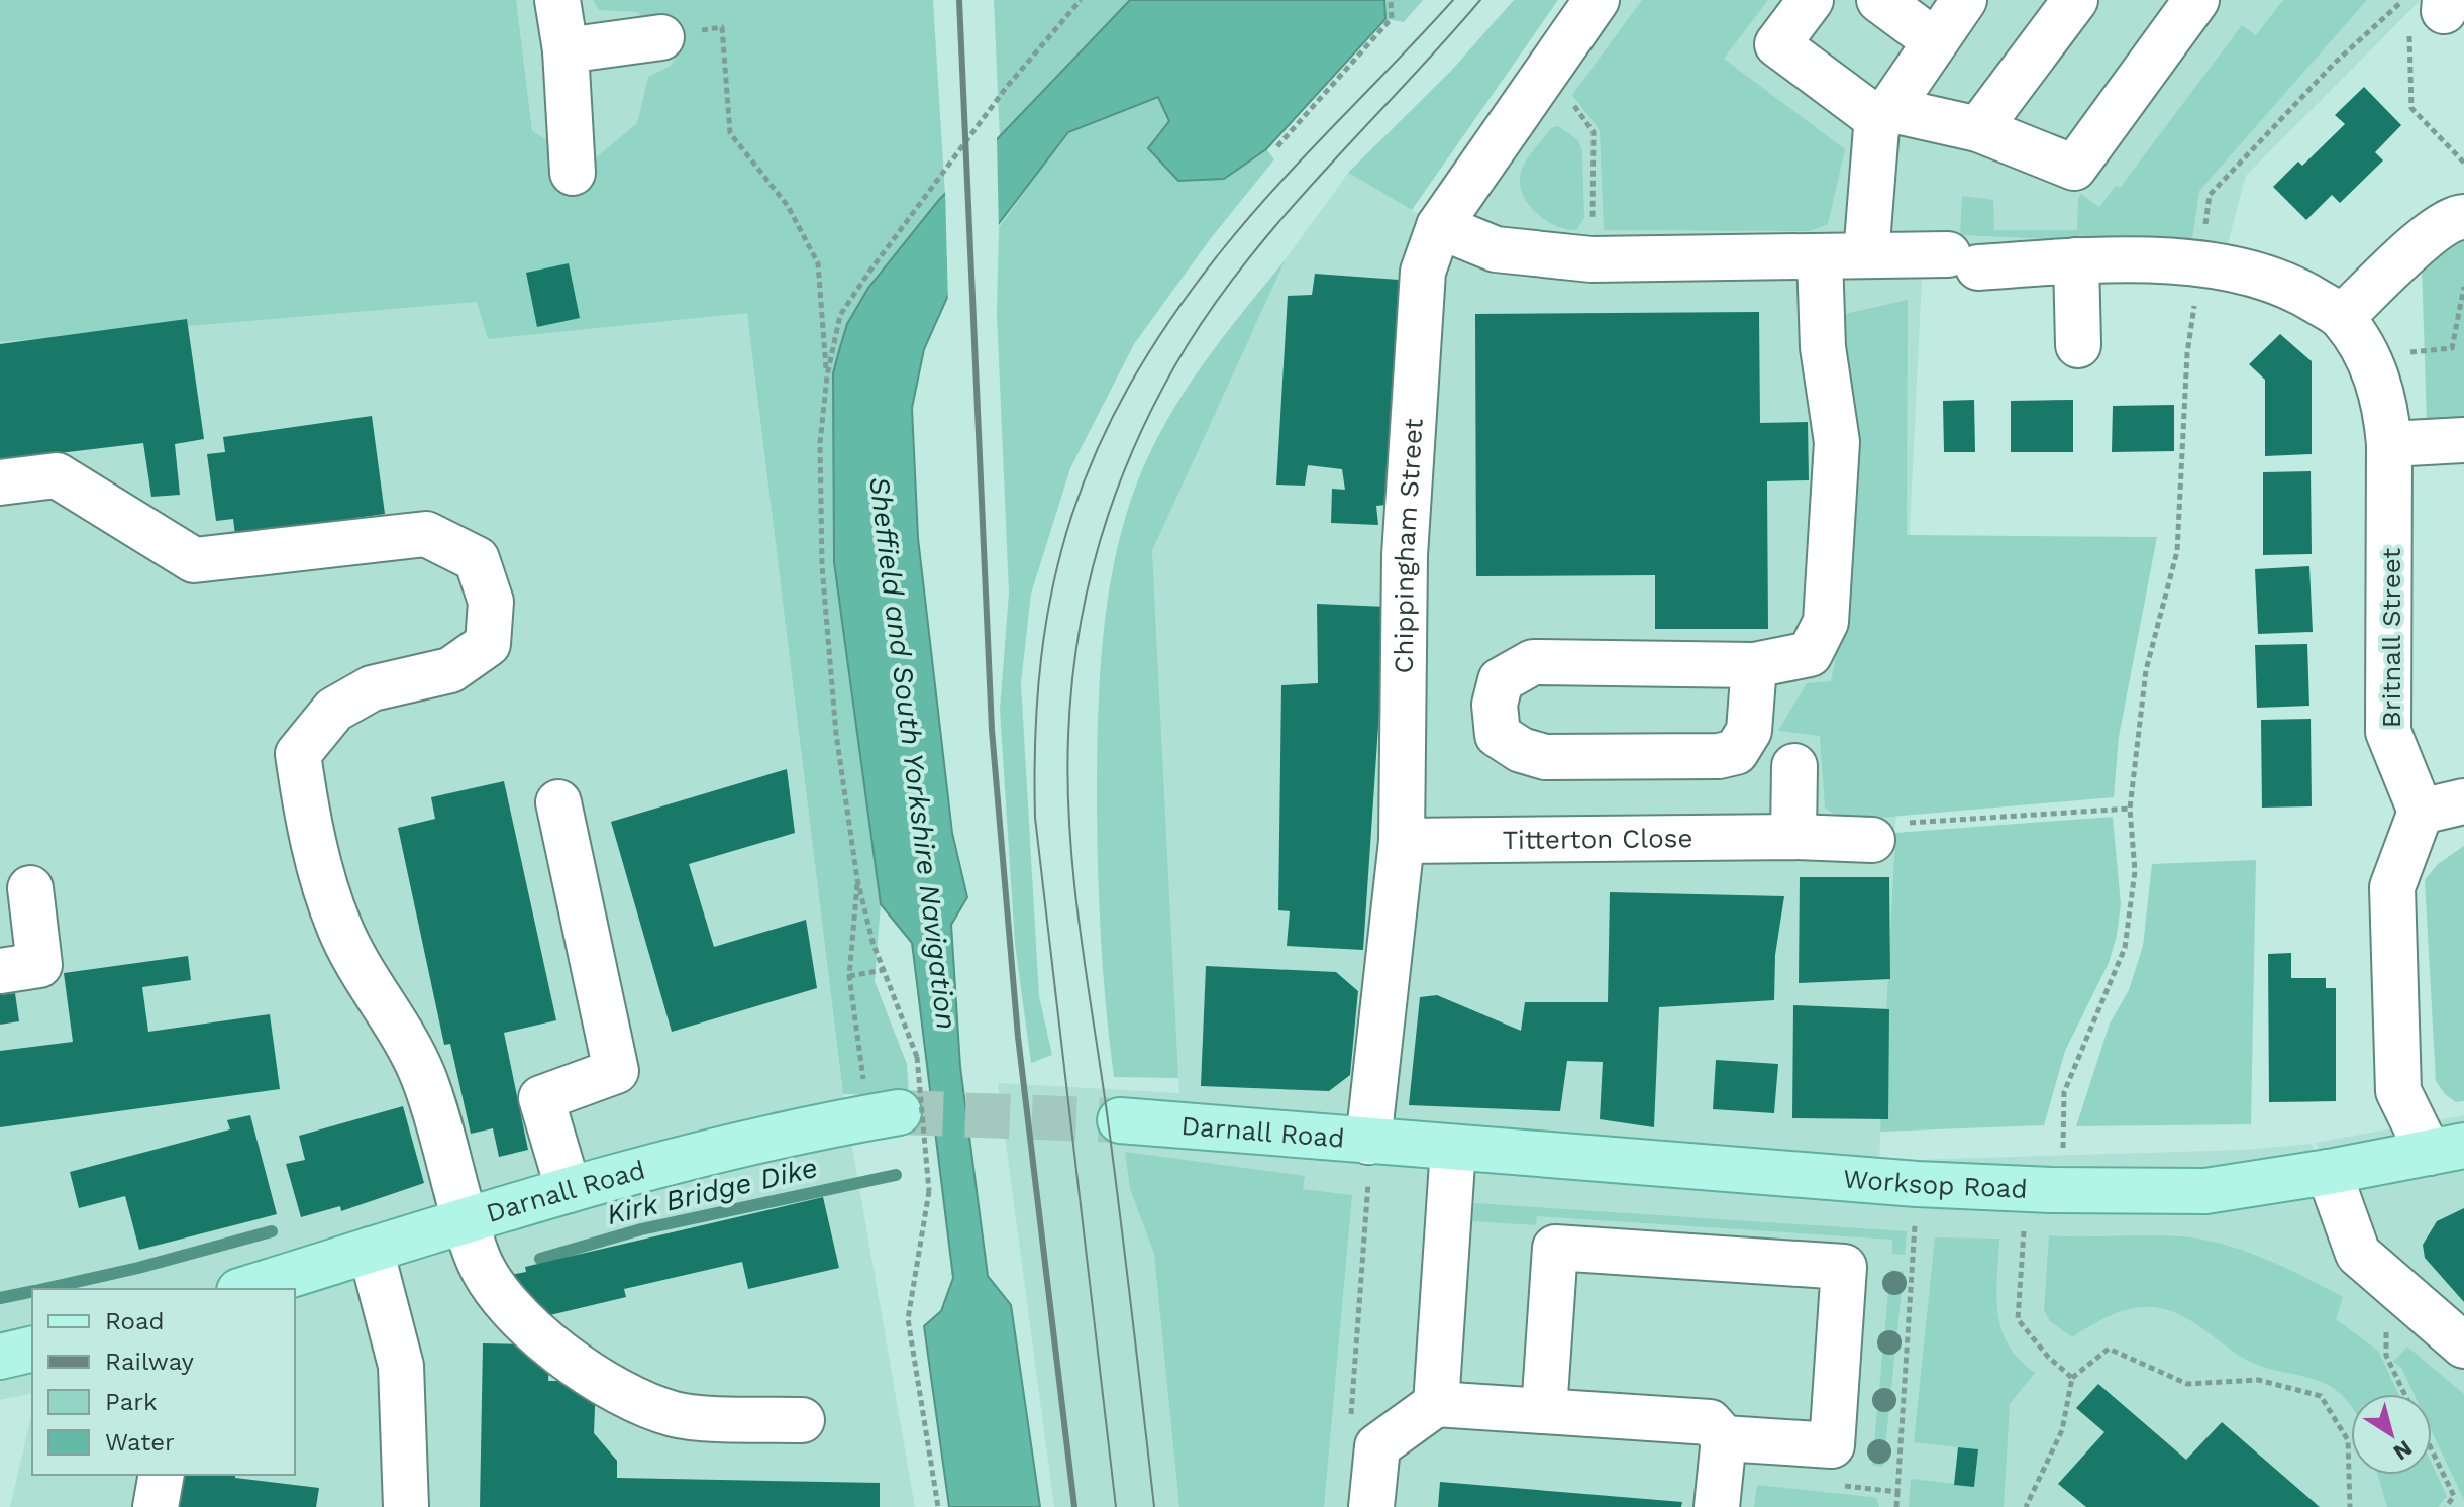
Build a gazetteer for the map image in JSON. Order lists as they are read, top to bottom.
{
  "streets": {
    "main road": ["Darnall Road", "Worksop Road"],
    "street": ["Chippingham Street", "Britnall Street", "Titterton Close"]
  },
  "crossings": [
    ["Chippingham Street", "Britnall Street"],
    ["Chippingham Street", "Titterton Close"],
    ["Chippingham Street", "Darnall Road"],
    ["Chippingham Street", "Worksop Road"],
    ["Darnall Road", "Worksop Road"]
  ],
  "water": ["Sheffield and South Yorkshire Navigation", "Kirk Bridge Dike"],
  "legend": [
    "Road",
    "Railway",
    "Park",
    "Water"
  ],
  "north": "bottom right"
}
